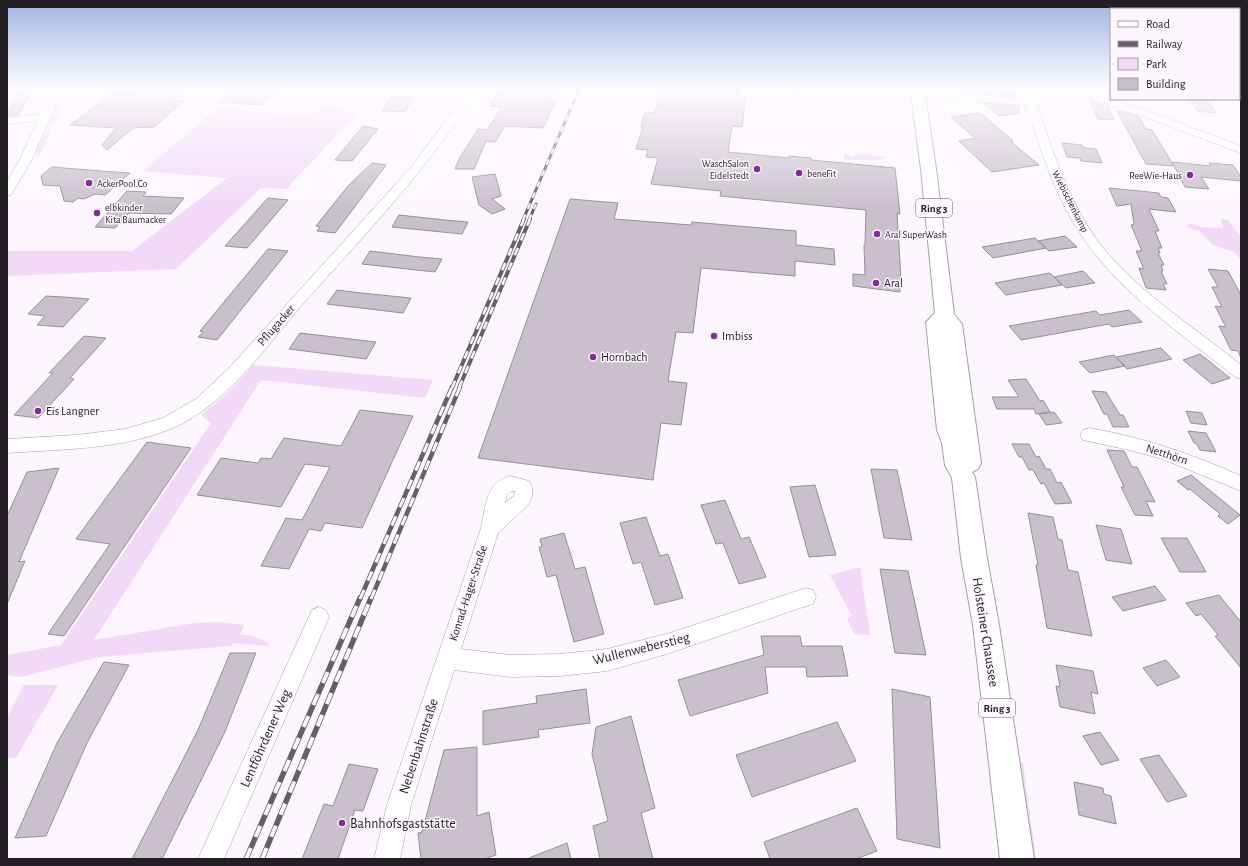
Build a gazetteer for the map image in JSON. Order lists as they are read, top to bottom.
{
  "streets": {
    "main road": ["Ring 3", "Holsteiner Chaussee"],
    "street": [
      "Wiebischenkamp",
      "Pflugacker",
      "Netthörn",
      "Konrad-Hager-Straße",
      "Wullenweberstieg",
      "Lentföhrdener Weg",
      "Nebenbahnstraße"
    ]
  },
  "crossings": [
    ["Ring 3", "Holsteiner Chaussee"],
    ["Konrad-Hager-Straße", "Wullenweberstieg"],
    ["Konrad-Hager-Straße", "Nebenbahnstraße"],
    ["Wullenweberstieg", "Nebenbahnstraße"]
  ],
  "places": [
    "WaschSalon Eidelstedt",
    "beneFit",
    "ReeWie-Haus",
    "AckerPool.Co",
    "elbkinder Kita Baumacker",
    "Aral SuperWash",
    "Aral",
    "Imbiss",
    "Hornbach",
    "Eis Langner",
    "Bahnhofsgaststätte"
  ],
  "legend": [
    "Road",
    "Railway",
    "Park",
    "Building"
  ]
}
